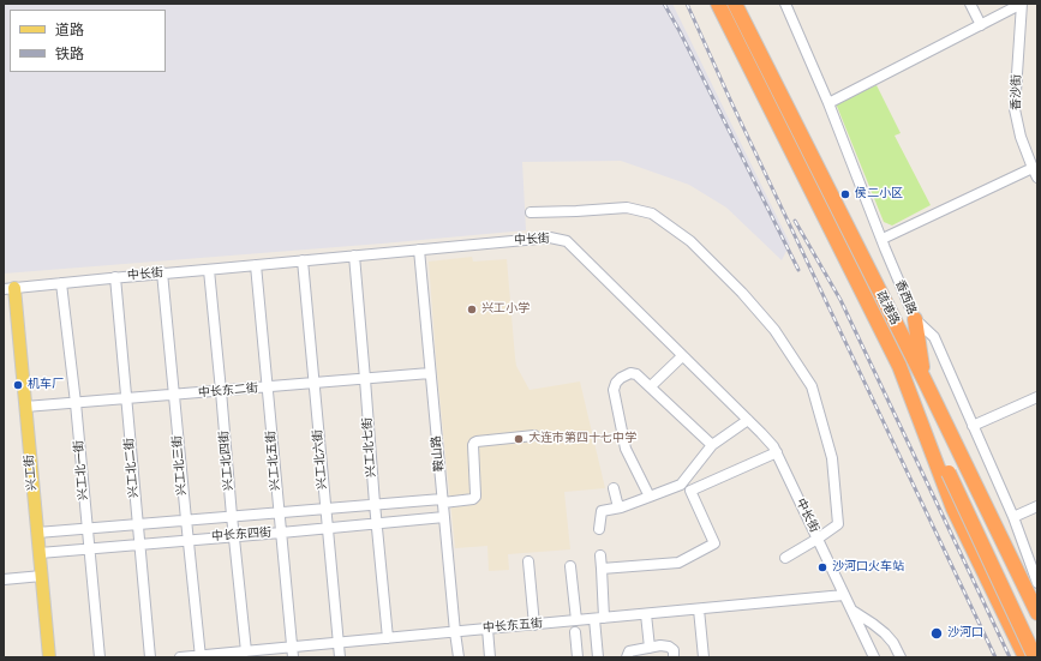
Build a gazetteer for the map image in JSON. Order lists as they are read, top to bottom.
{
  "streets": {
    "highway": ["疏港路"],
    "main road": ["兴工街"],
    "street": [
      "香沙街",
      "中长街",
      "香西路",
      "中长东二街",
      "兴工北七街",
      "鞍山路",
      "兴工北六街",
      "兴工北四街",
      "兴工北五街",
      "兴工北三街",
      "兴工北二街",
      "兴工北一街",
      "中长东四街",
      "中长东五街"
    ]
  },
  "crossings": [
    ["中长街", "兴工北七街"],
    ["中长街", "鞍山路"],
    ["中长街", "兴工北六街"],
    ["中长街", "兴工北四街"],
    ["中长街", "兴工北五街"],
    ["中长街", "兴工北三街"],
    ["中长街", "兴工北二街"],
    ["中长街", "兴工北一街"],
    ["中长街", "兴工街"],
    ["中长街", "中长东五街"],
    ["中长东二街", "兴工北七街"],
    ["中长东二街", "鞍山路"],
    ["中长东二街", "兴工北六街"],
    ["中长东二街", "兴工北四街"],
    ["中长东二街", "兴工北五街"],
    ["中长东二街", "兴工北三街"],
    ["中长东二街", "兴工北二街"],
    ["中长东二街", "兴工北一街"],
    ["中长东二街", "兴工街"],
    ["兴工北七街", "中长东四街"],
    ["兴工北七街", "中长东五街"],
    ["鞍山路", "中长东四街"],
    ["鞍山路", "中长东五街"],
    ["兴工北六街", "中长东四街"],
    ["兴工北六街", "中长东五街"],
    ["兴工北四街", "中长东四街"],
    ["兴工北四街", "中长东五街"],
    ["兴工北五街", "中长东四街"],
    ["兴工北五街", "中长东五街"],
    ["兴工北三街", "中长东四街"],
    ["兴工北三街", "中长东五街"],
    ["兴工北二街", "中长东四街"],
    ["兴工北一街", "中长东四街"],
    ["兴工街", "中长东四街"]
  ],
  "places": [
    "侯二小区",
    "兴工小学",
    "机车厂",
    "大连市第四十七中学",
    "沙河口火车站",
    "沙河口"
  ],
  "legend": ["道路", "铁路"]
}
